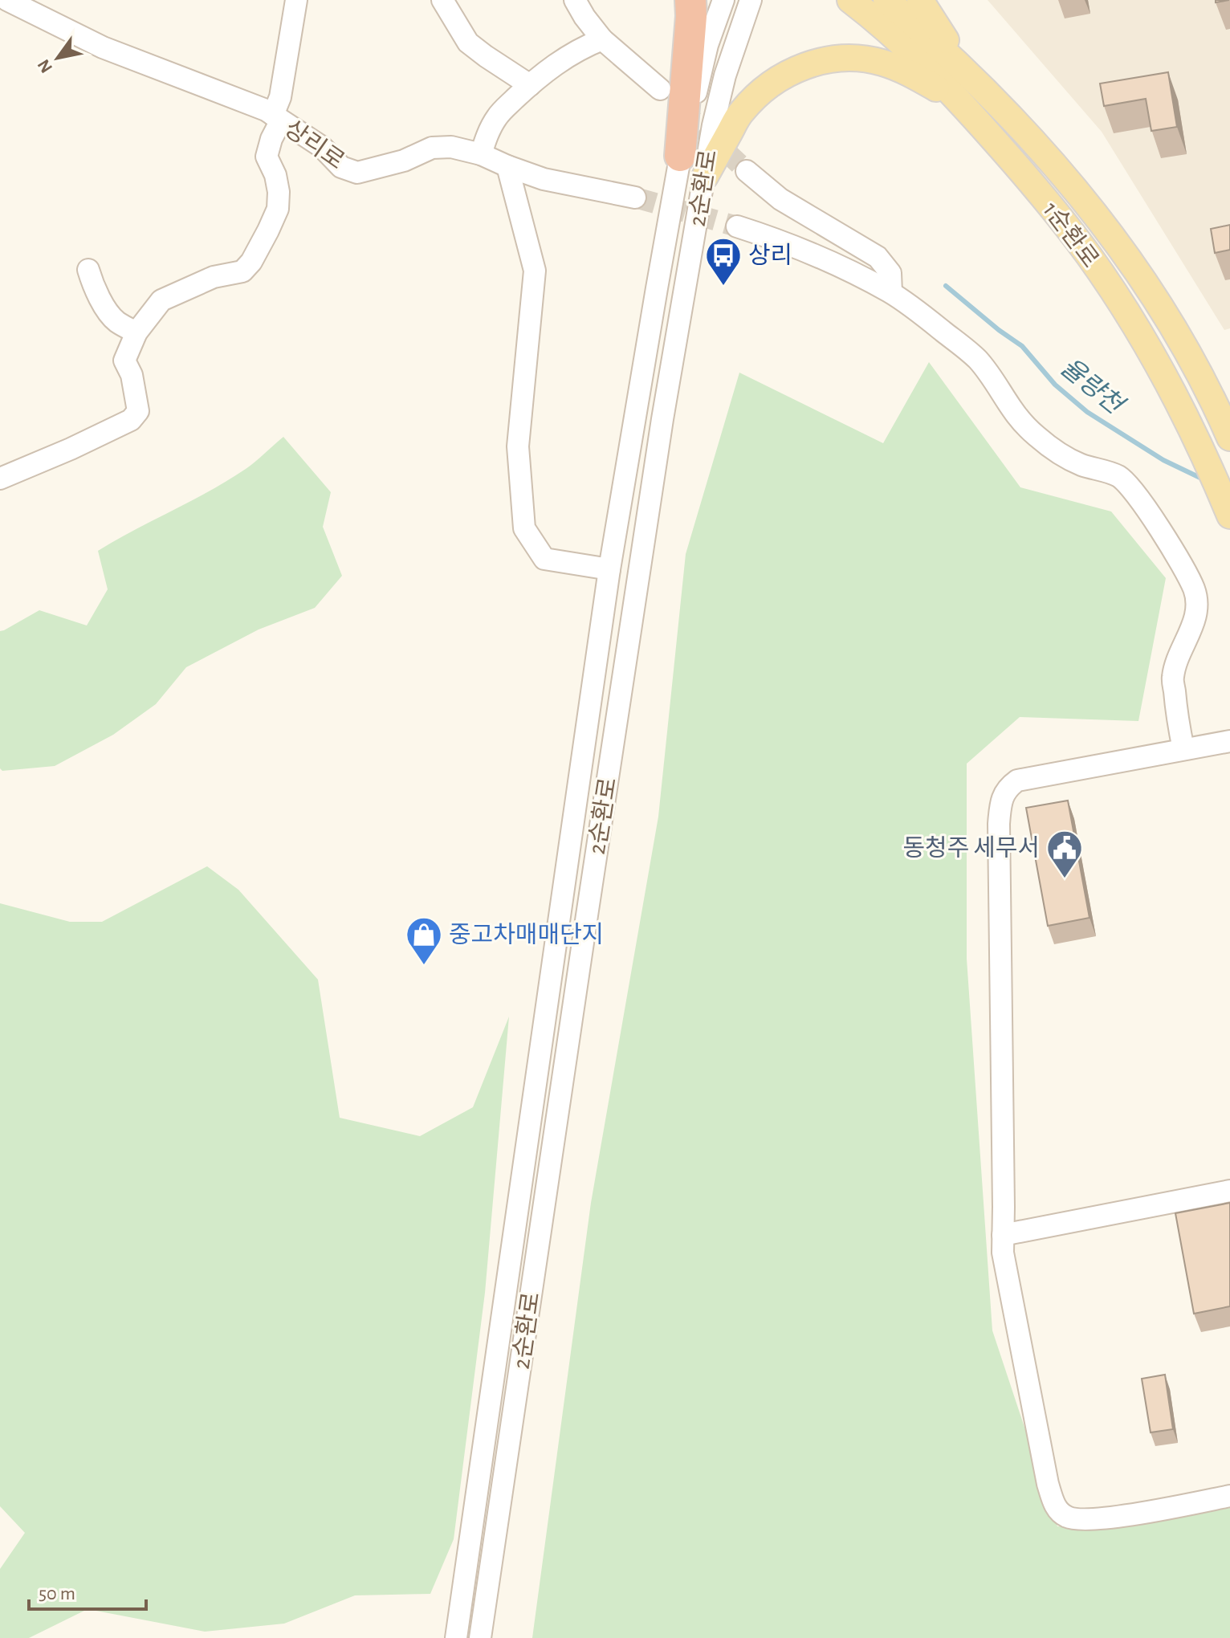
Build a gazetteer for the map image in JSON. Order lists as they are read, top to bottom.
{
  "streets": {
    "main road": ["1순환로"],
    "street": ["상리로", "2순환로"]
  },
  "water": ["율량천"],
  "places": {
    "bus stop": ["상리"],
    "public building": ["동청주 세무서"],
    "shop": ["중고차매매단지"]
  },
  "scale_bar": "50 m",
  "north": "bottom left"
}
